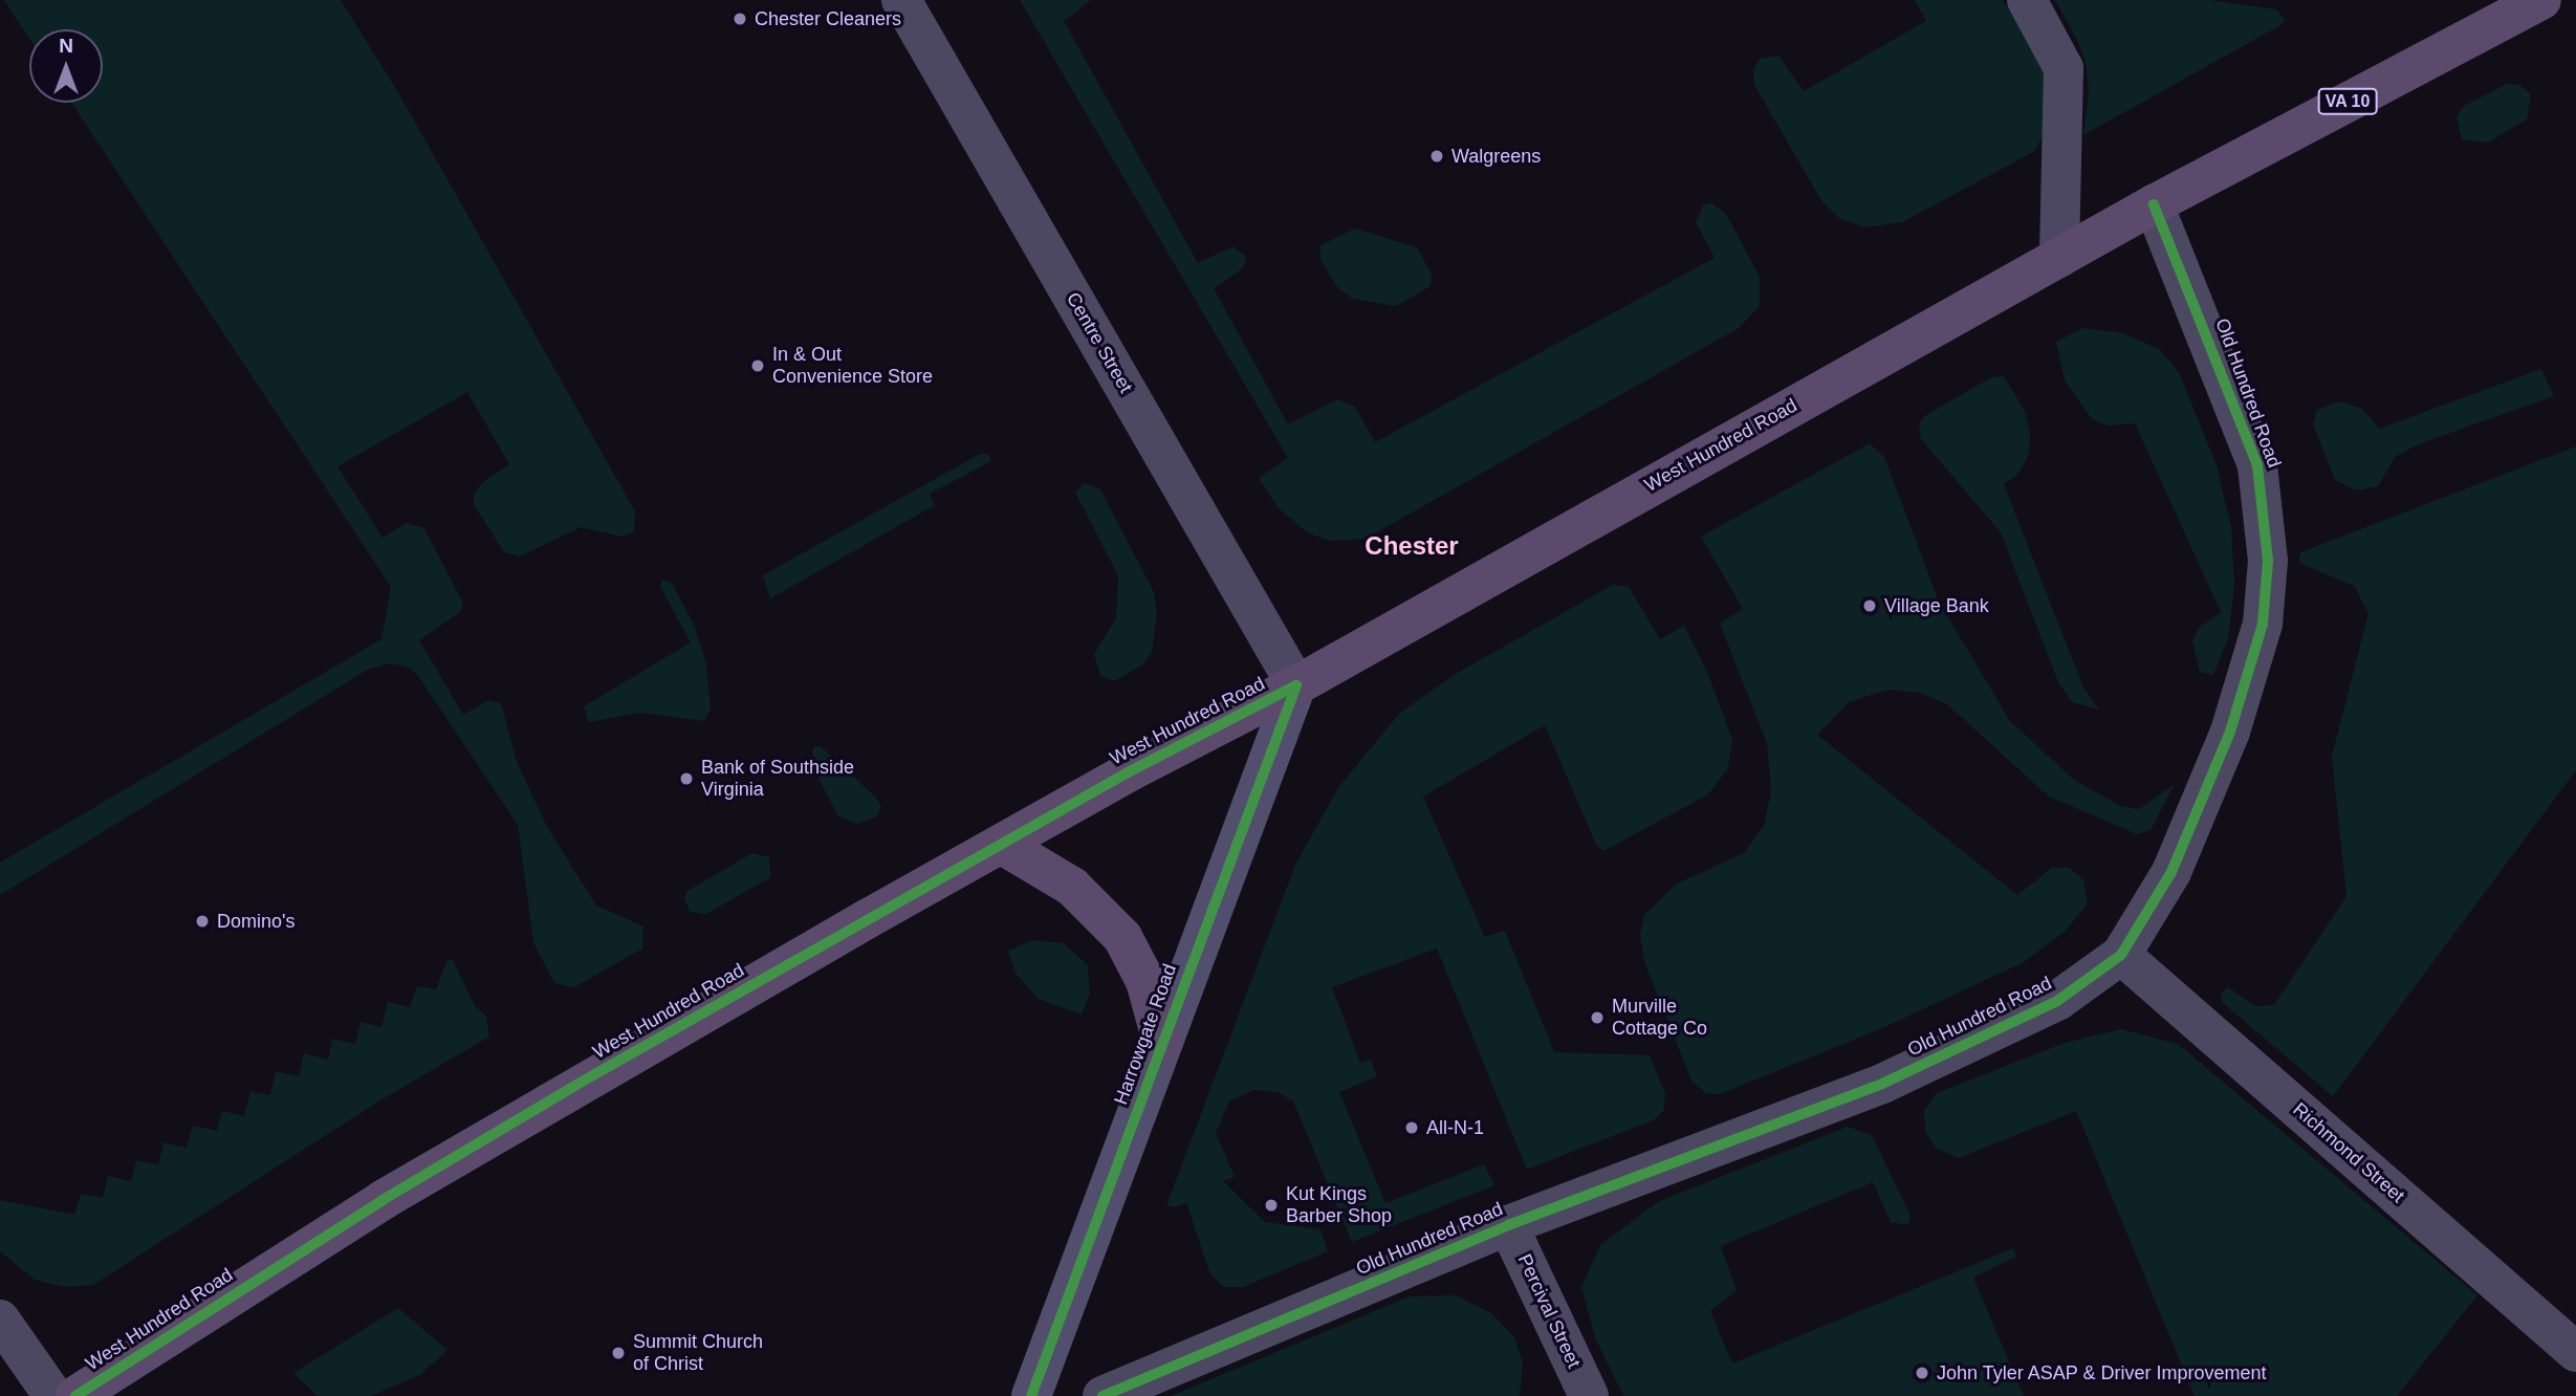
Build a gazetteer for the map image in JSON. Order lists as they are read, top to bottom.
{
  "streets": {
    "main road": ["VA 10", "West Hundred Road", "Harrowgate Road"],
    "street": [
      "Centre Street",
      "Old Hundred Road",
      "Richmond Street",
      "Percival Street"
    ]
  },
  "crossings": [
    ["Centre Street", "West Hundred Road"],
    ["Centre Street", "Harrowgate Road"],
    ["Old Hundred Road", "West Hundred Road"],
    ["Old Hundred Road", "Richmond Street"],
    ["Old Hundred Road", "Percival Street"],
    ["West Hundred Road", "Harrowgate Road"]
  ],
  "districts": ["Chester"],
  "places": [
    "Chester Cleaners",
    "Walgreens",
    "In & Out Convenience Store",
    "Village Bank",
    "Bank of Southside Virginia",
    "Domino's",
    "Murville Cottage Co",
    "All-N-1",
    "Kut Kings Barber Shop",
    "Summit Church of Christ",
    "John Tyler ASAP & Driver Improvement"
  ],
  "north": "top"
}
